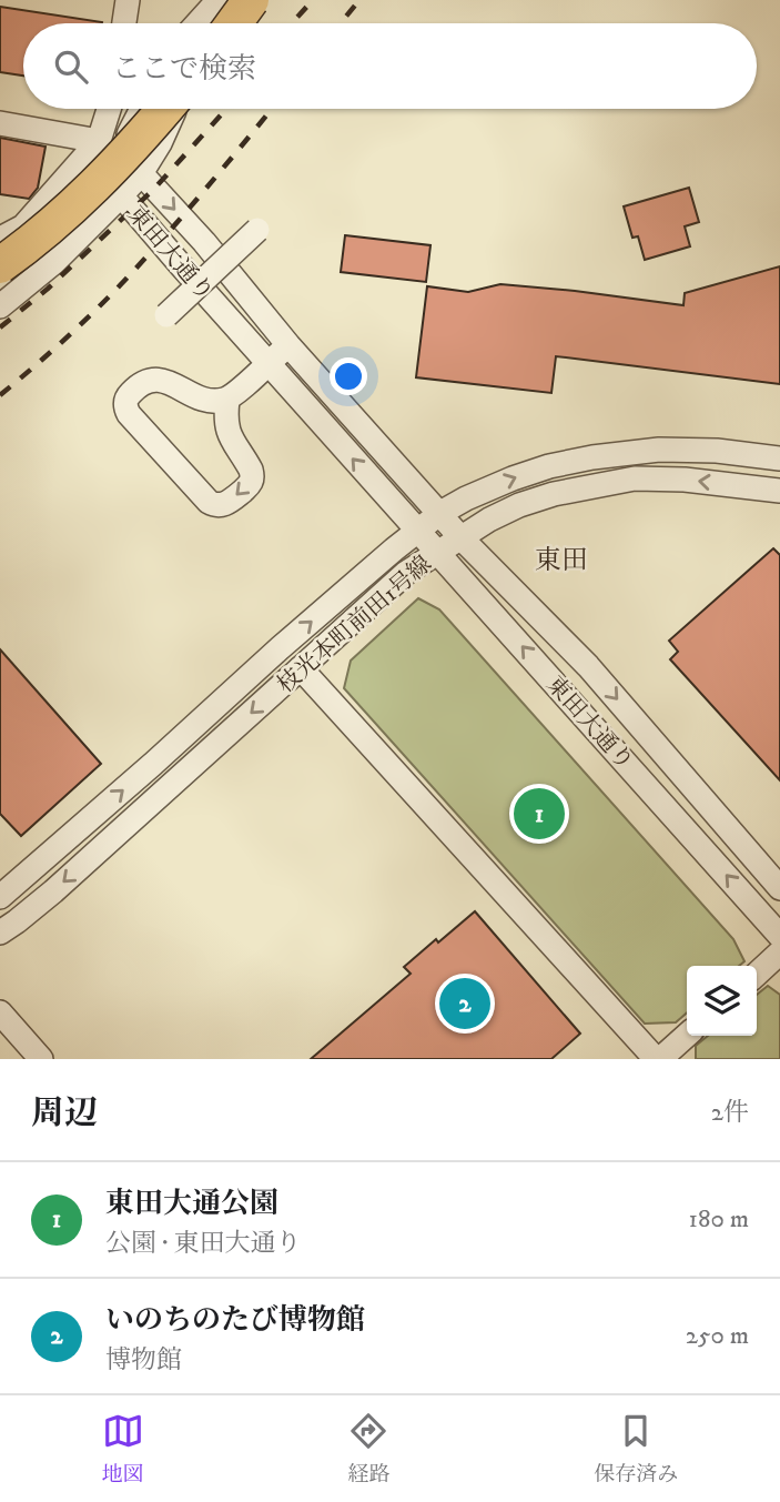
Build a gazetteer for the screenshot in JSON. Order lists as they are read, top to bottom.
{
  "streets": {
    "street": ["東田大通り", "枝光本町前田1号線"]
  },
  "crossings": [
    ["東田大通り", "枝光本町前田1号線"]
  ],
  "districts": ["東田"],
  "page": {
    "search": "ここで検索",
    "pins": ["1", "2"],
    "heading": ["周辺", "2件"],
    "list": [
      {
        "mark": "1",
        "name": "東田大通公園",
        "note": "公園 · 東田大通り",
        "value": "180 m"
      },
      {
        "mark": "2",
        "name": "いのちのたび博物館",
        "note": "博物館",
        "value": "250 m"
      }
    ],
    "nav": ["地図", "経路", "保存済み"]
  }
}
